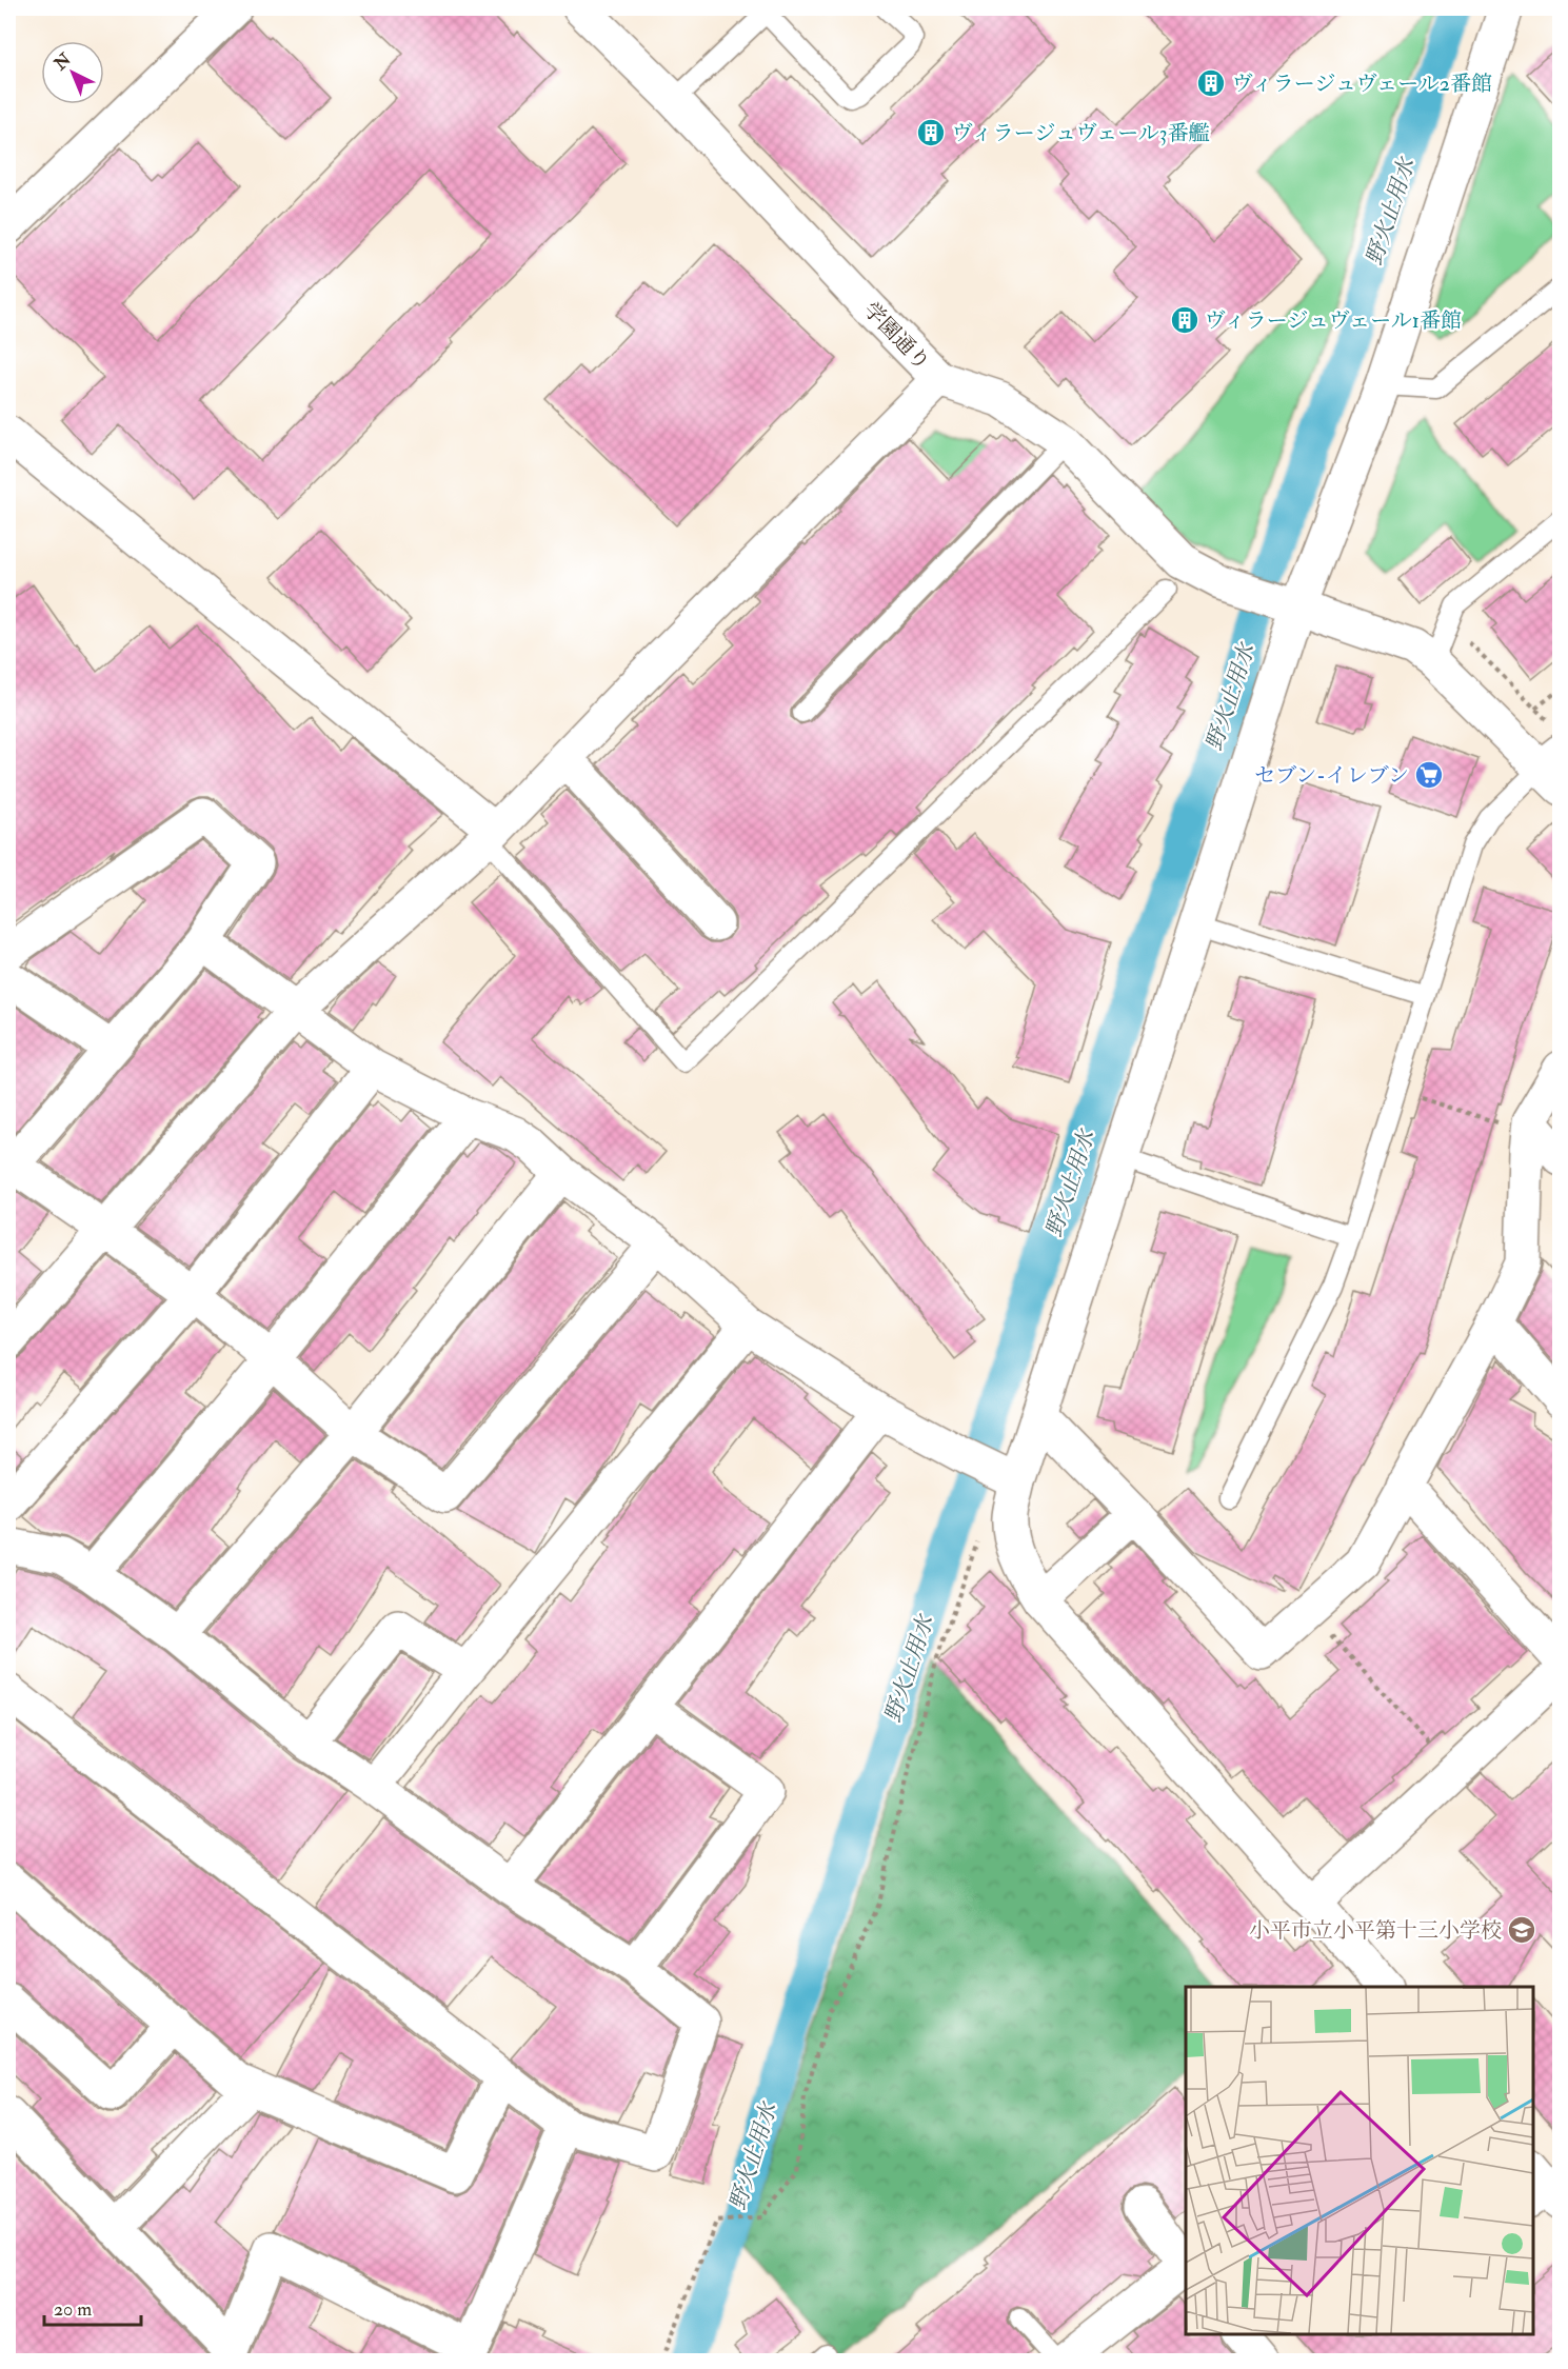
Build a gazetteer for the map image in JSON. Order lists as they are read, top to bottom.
{
  "streets": {
    "street": ["学園通り"]
  },
  "water": ["野火止用水"],
  "places": {
    "building": ["ヴィラージュヴェール2番館", "ヴィラージュヴェール3番艦", "ヴィラージュヴェール1番館"],
    "supermarket": ["セブン-イレブン"],
    "school or university": ["小平市立小平第十三小学校"]
  },
  "scale_bar": "20 m",
  "north": "top left"
}
